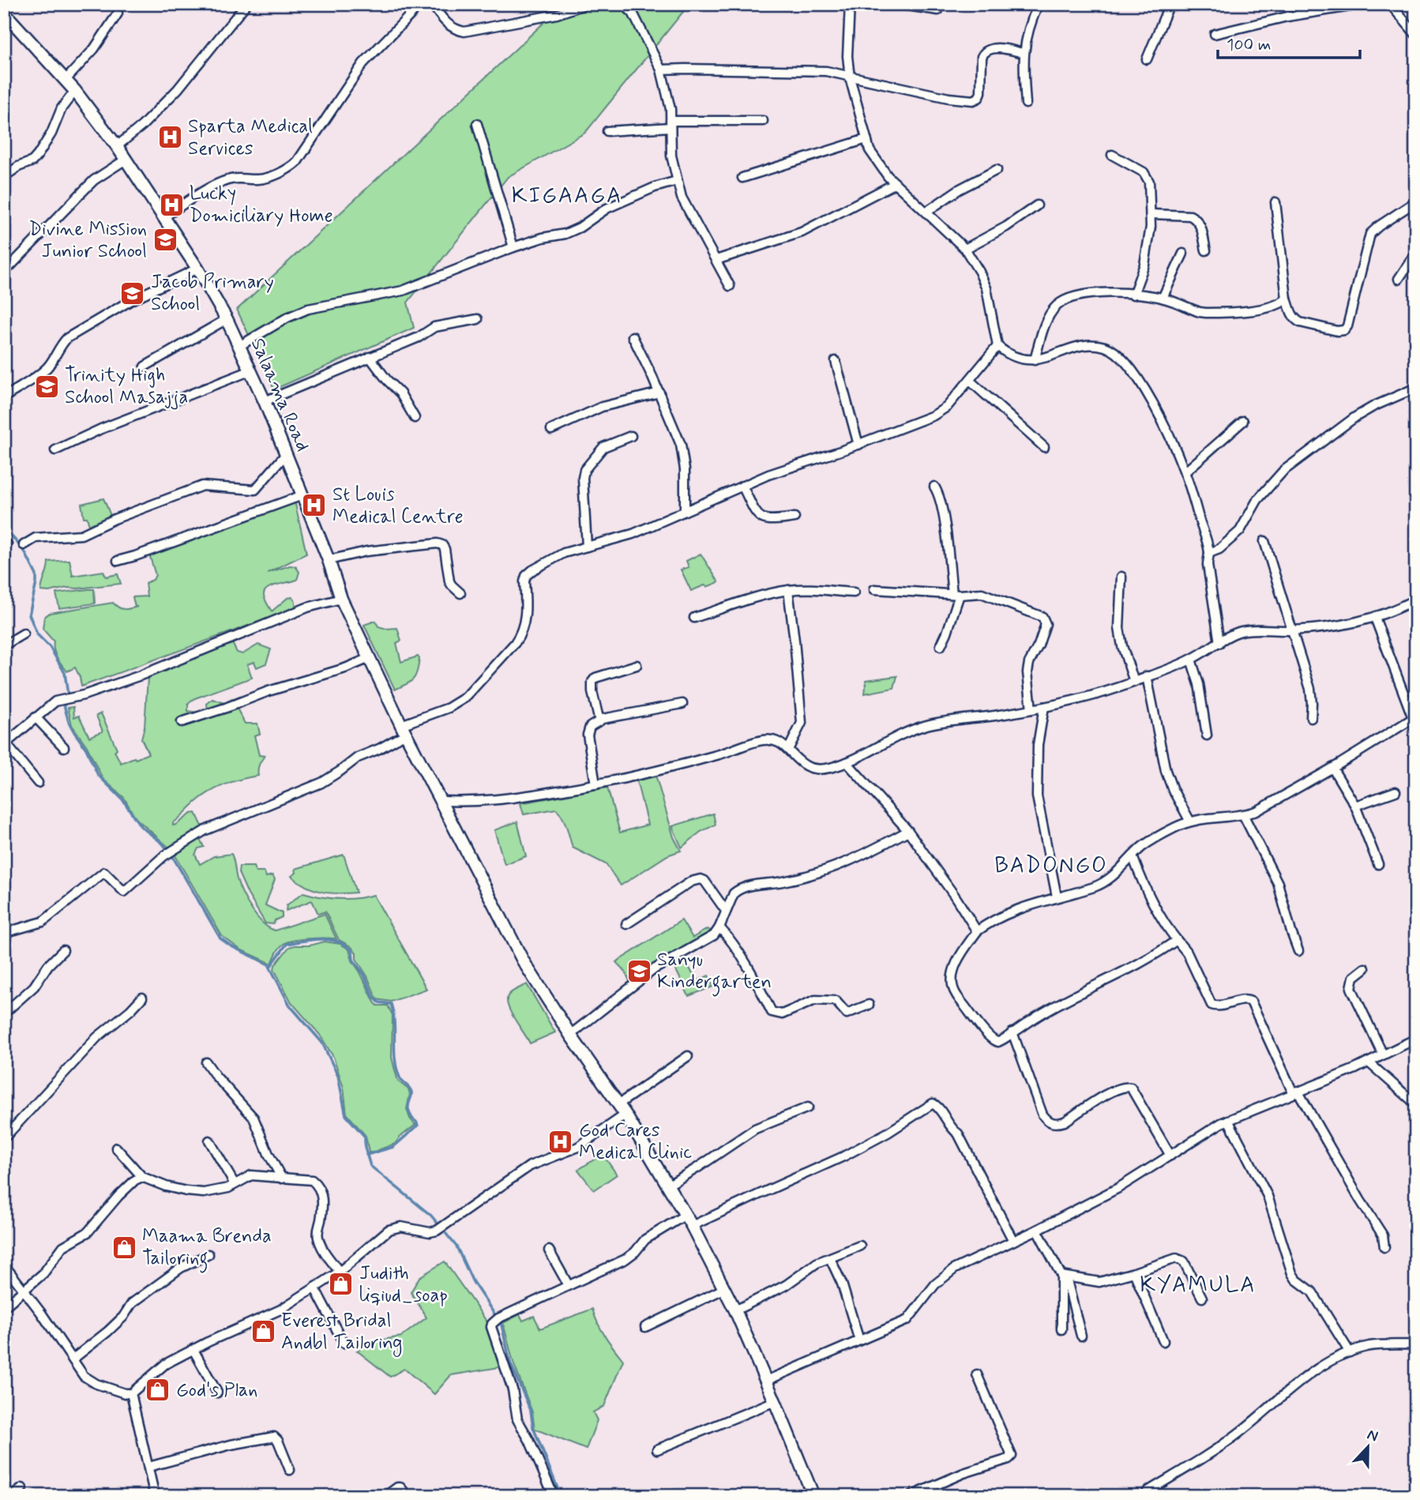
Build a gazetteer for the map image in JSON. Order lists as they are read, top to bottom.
{
  "streets": {
    "main road": ["Salaama Road"]
  },
  "districts": ["KIGAAGA", "BADONGO", "KYAMULA"],
  "places": {
    "hospital": [
      "Sparta Medical Services",
      "Lucky Domiciliary Home",
      "St Louis Medical Centre",
      "God Cares Medical Clinic"
    ],
    "school or university": [
      "Divine Mission Junior School",
      "Jacob Primary School",
      "Trinity High School Masajja",
      "Sanyu Kindergarten"
    ],
    "shop": [
      "Maama Brenda Tailoring",
      "Judith liqiud_soap",
      "Everest Bridal Andbl Tailoring",
      "God's Plan"
    ]
  },
  "scale_bar": "100 m",
  "north": "top"
}
